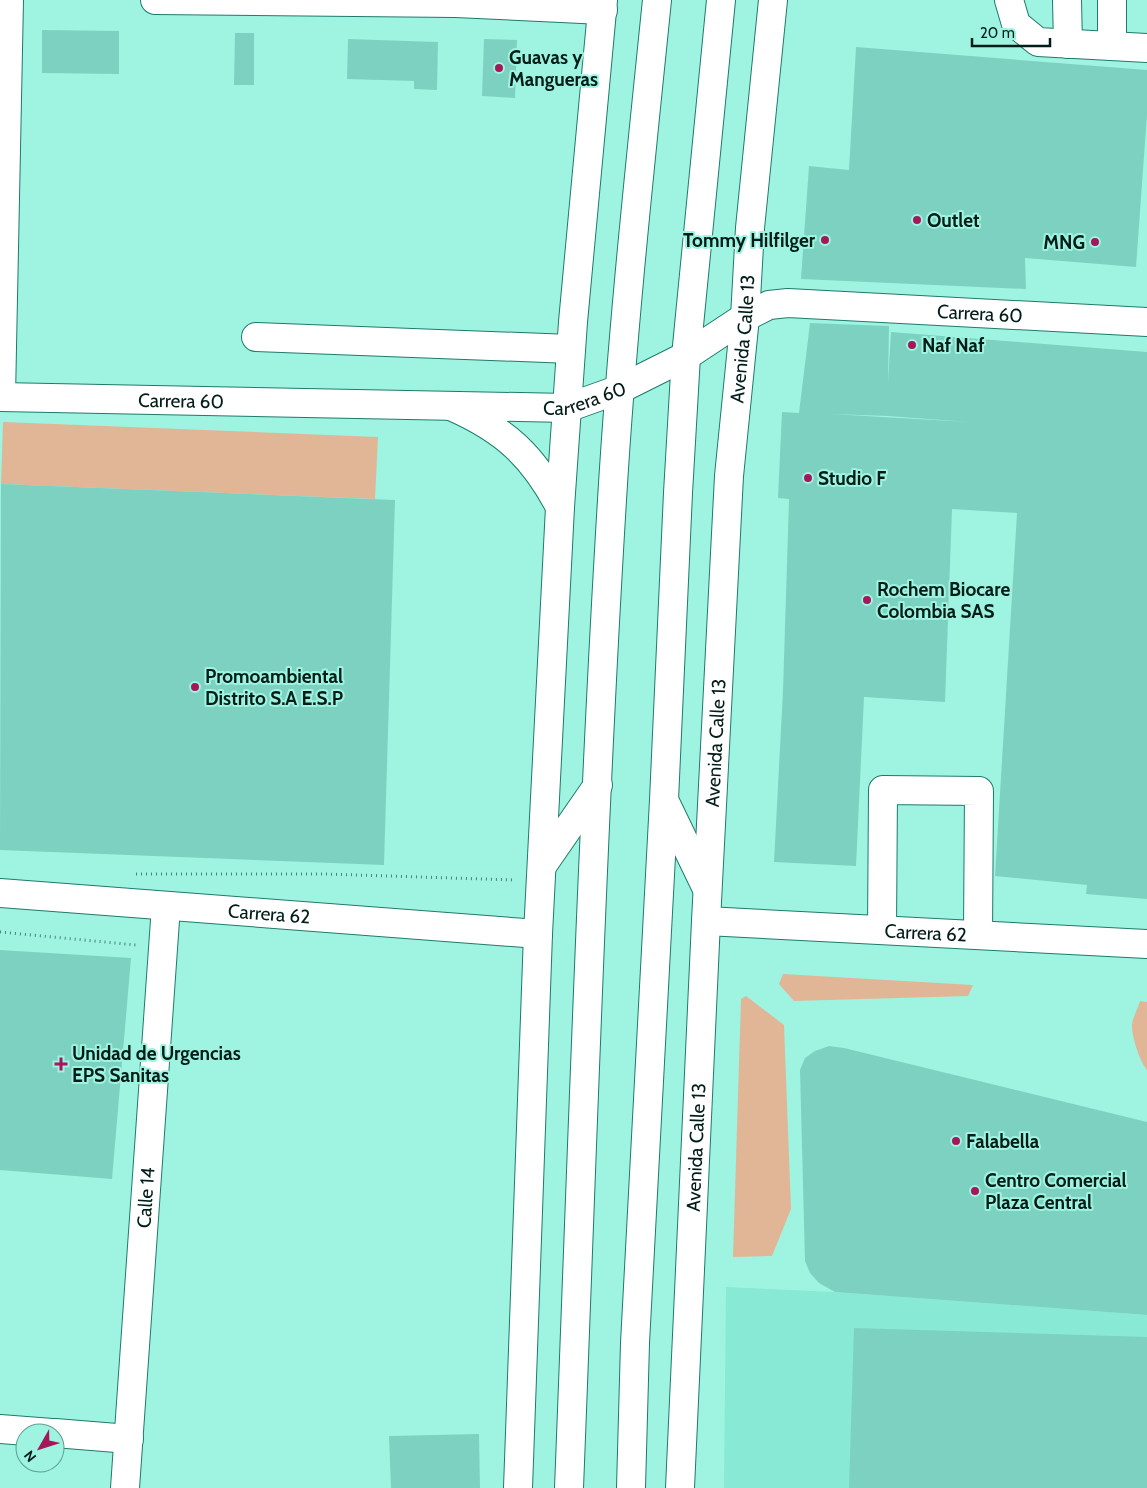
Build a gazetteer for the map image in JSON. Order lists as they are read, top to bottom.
{
  "streets": {
    "main road": [
      "Carrera 60",
      "Avenida Calle 13",
      "Carrera 62",
      "Calle 14"
    ]
  },
  "crossings": [
    ["Carrera 60", "Avenida Calle 13"],
    ["Avenida Calle 13", "Carrera 62"],
    ["Carrera 62", "Calle 14"]
  ],
  "places": {
    "other": [
      "Guavas y Mangueras",
      "Outlet",
      "Tommy Hilfilger",
      "MNG",
      "Naf Naf",
      "Studio F",
      "Rochem Biocare Colombia SAS",
      "Promoambiental Distrito S.A E.S.P",
      "Falabella",
      "Centro Comercial Plaza Central"
    ],
    "health": ["Unidad de Urgencias EPS Sanitas"]
  },
  "scale_bar": "20 m",
  "north": "bottom left"
}
